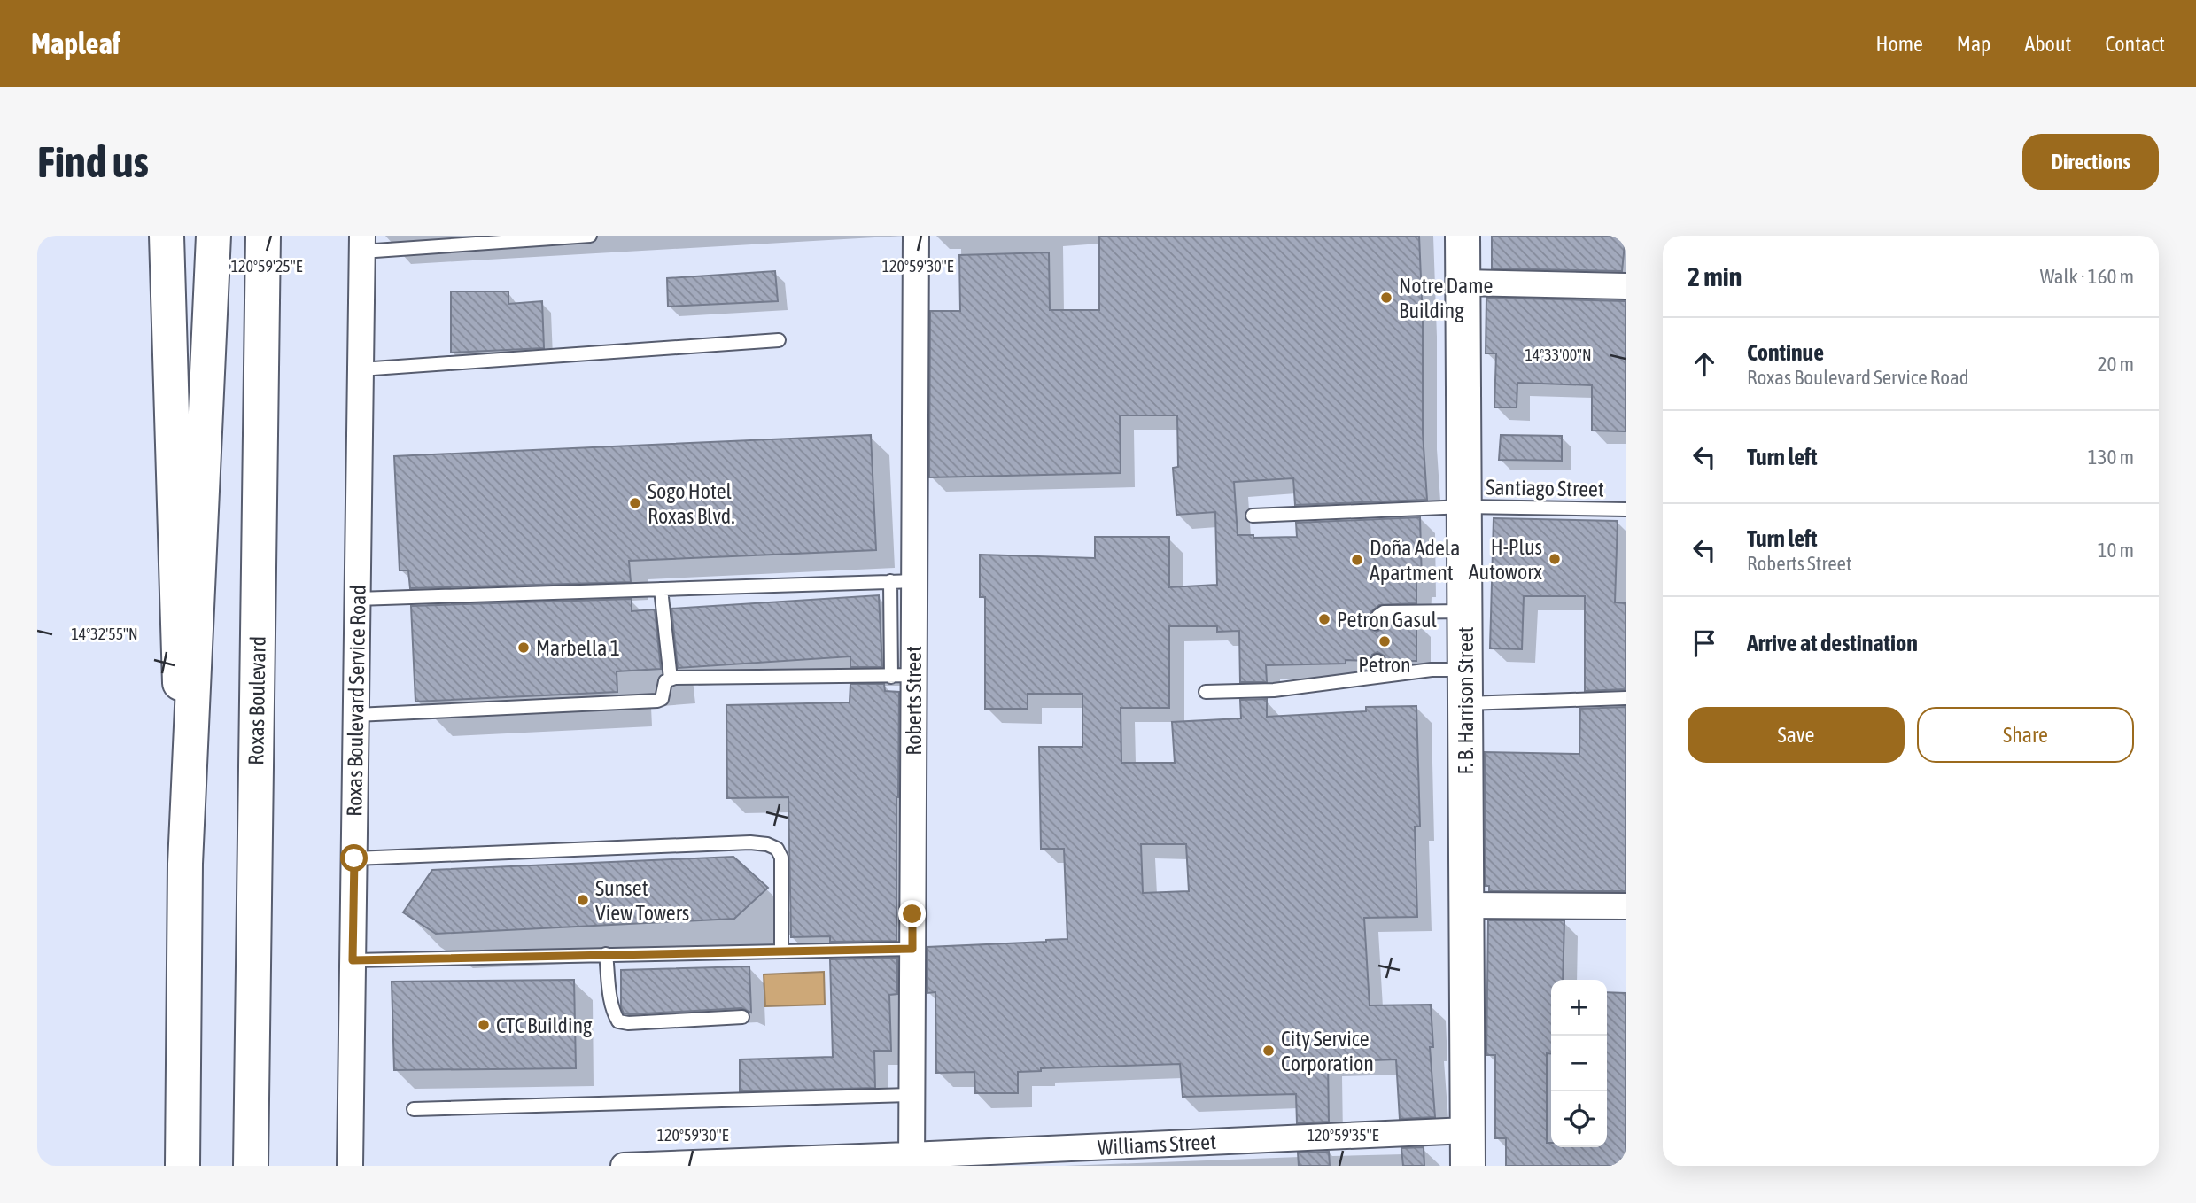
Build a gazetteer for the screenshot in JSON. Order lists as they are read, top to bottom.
{
  "streets": {
    "main road": ["Roxas Boulevard", "F. B. Harrison Street"],
    "street": ["Roxas Boulevard Service Road", "Roberts Street", "Williams Street"],
    "lane": ["Santiago Street"]
  },
  "crossings": [
    ["Santiago Street", "F. B. Harrison Street"],
    ["Roberts Street", "Williams Street"],
    ["F. B. Harrison Street", "Williams Street"]
  ],
  "places": [
    "Notre Dame Building",
    "Sogo Hotel Roxas Blvd.",
    "H-Plus Autoworx",
    "Doña Adela Apartment",
    "Petron Gasul",
    "Petron",
    "Marbella 1",
    "Sunset View Towers",
    "CTC Building",
    "City Service Corporation"
  ],
  "page": {
    "header": "Mapleaf",
    "nav": [
      "Home",
      "Map",
      "About",
      "Contact"
    ],
    "buttons": [
      "Directions",
      ["Save", "Share"]
    ],
    "title": "Find us",
    "heading": ["2 min", "Walk · 160 m"],
    "list": [
      ["Continue", "Roxas Boulevard Service Road", "20 m"],
      ["Turn left", "130 m"],
      ["Turn left", "Roberts Street", "10 m"],
      "Arrive at destination"
    ],
    "map_buttons": ["+", "−"]
  },
  "coordinates": [
    "120°59'30\"E",
    "120°59'25\"E",
    "14°33'00\"N",
    "14°32'55\"N",
    "120°59'35\"E"
  ]
}
